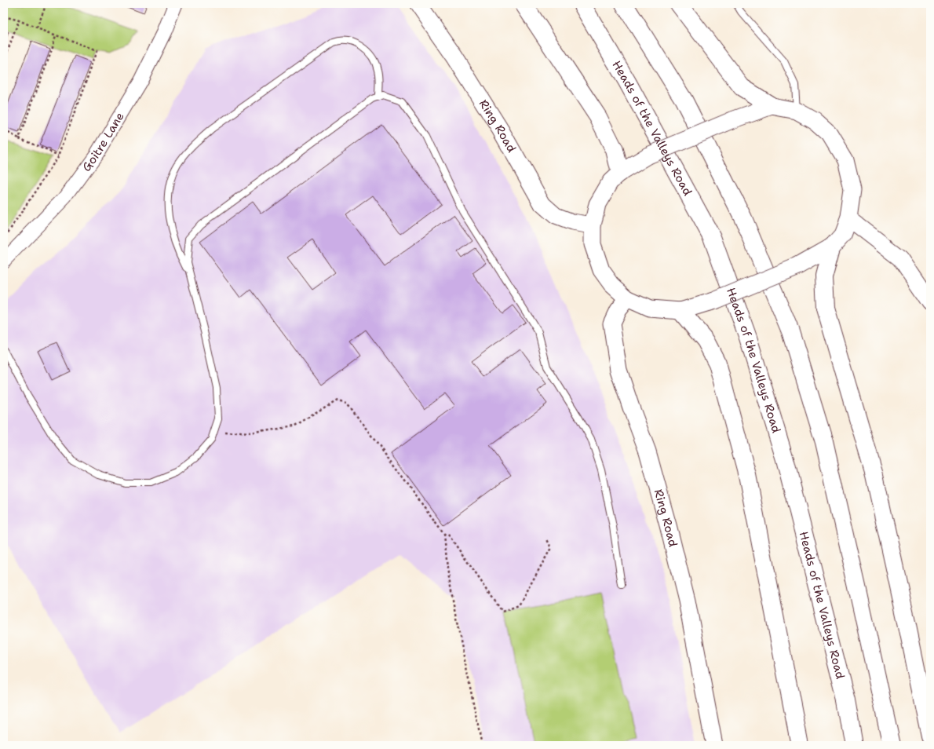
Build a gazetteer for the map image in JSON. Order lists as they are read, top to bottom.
{
  "streets": {
    "highway": ["Heads of the Valleys Road"],
    "street": ["Ring Road", "Goitre Lane"]
  }
}
